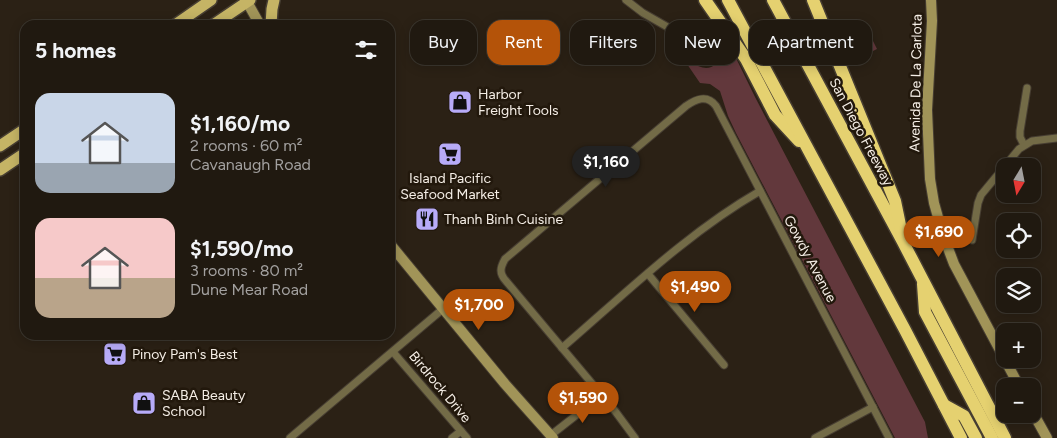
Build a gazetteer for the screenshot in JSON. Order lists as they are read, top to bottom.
{
  "streets": {
    "highway": ["San Diego Freeway"],
    "main road": ["Avenida De La Carlota"],
    "street": ["Gowdy Avenue", "Birdrock Drive"]
  },
  "places": {
    "shop": ["Harbor Freight Tools", "SABA Beauty School"],
    "supermarket": ["Island Pacific Seafood Market", "Pinoy Pam's Best"],
    "restaurant": ["Thanh Binh Cuisine"]
  },
  "north": "bottom",
  "page": {
    "chip": [
      "Buy",
      "Rent",
      "Filters",
      "New",
      "Apartment"
    ],
    "heading": "5 homes",
    "list": [
      {
        "name": "$1,160/mo",
        "note": "2 rooms · 60 m² · Cavanaugh Road"
      },
      {
        "name": "$1,590/mo",
        "note": "3 rooms · 80 m² · Dune Mear Road"
      }
    ],
    "price": [
      "$1,160",
      "$1,690",
      "$1,490",
      "$1,700",
      "$1,590"
    ],
    "map_buttons": ["+", "−"]
  }
}
